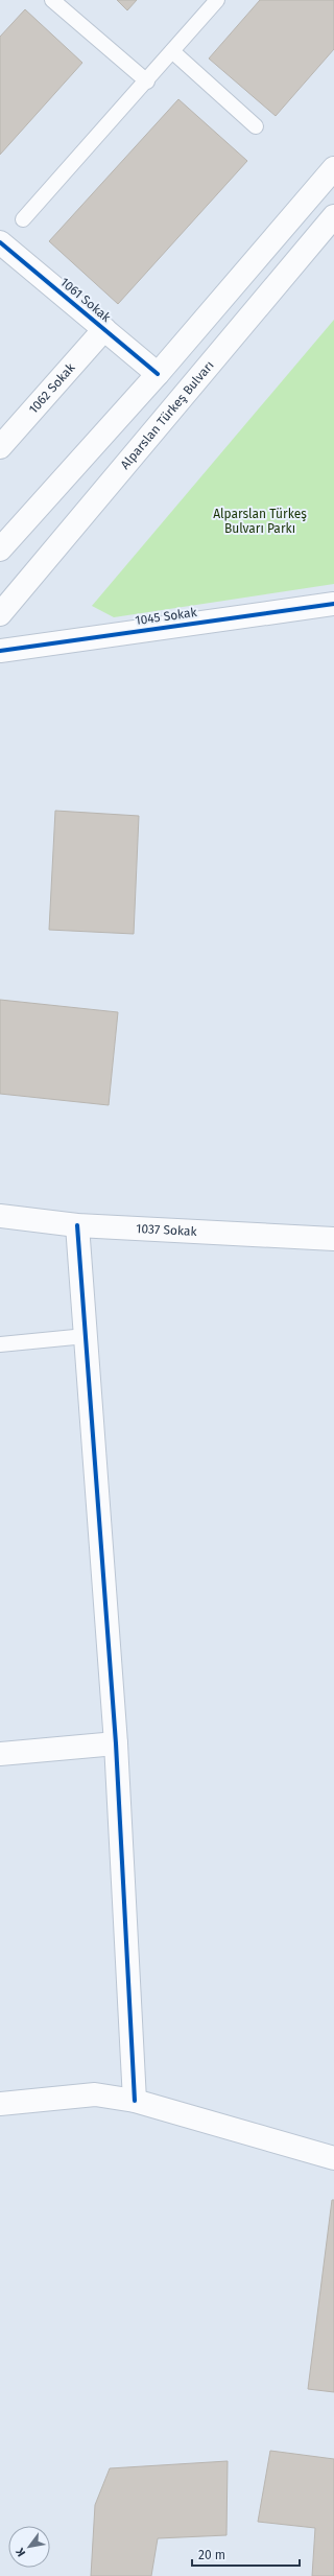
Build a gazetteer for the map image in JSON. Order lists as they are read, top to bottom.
{
  "streets": {
    "street": [
      "1061 Sokak",
      "1062 Sokak",
      "Alparslan Türkeş Bulvarı",
      "1045 Sokak",
      "1037 Sokak"
    ]
  },
  "crossings": [
    ["1061 Sokak", "1062 Sokak"]
  ],
  "parks": ["Alparslan Türkeş Bulvarı Parkı"],
  "scale_bar": "20 m",
  "north": "bottom left"
}
